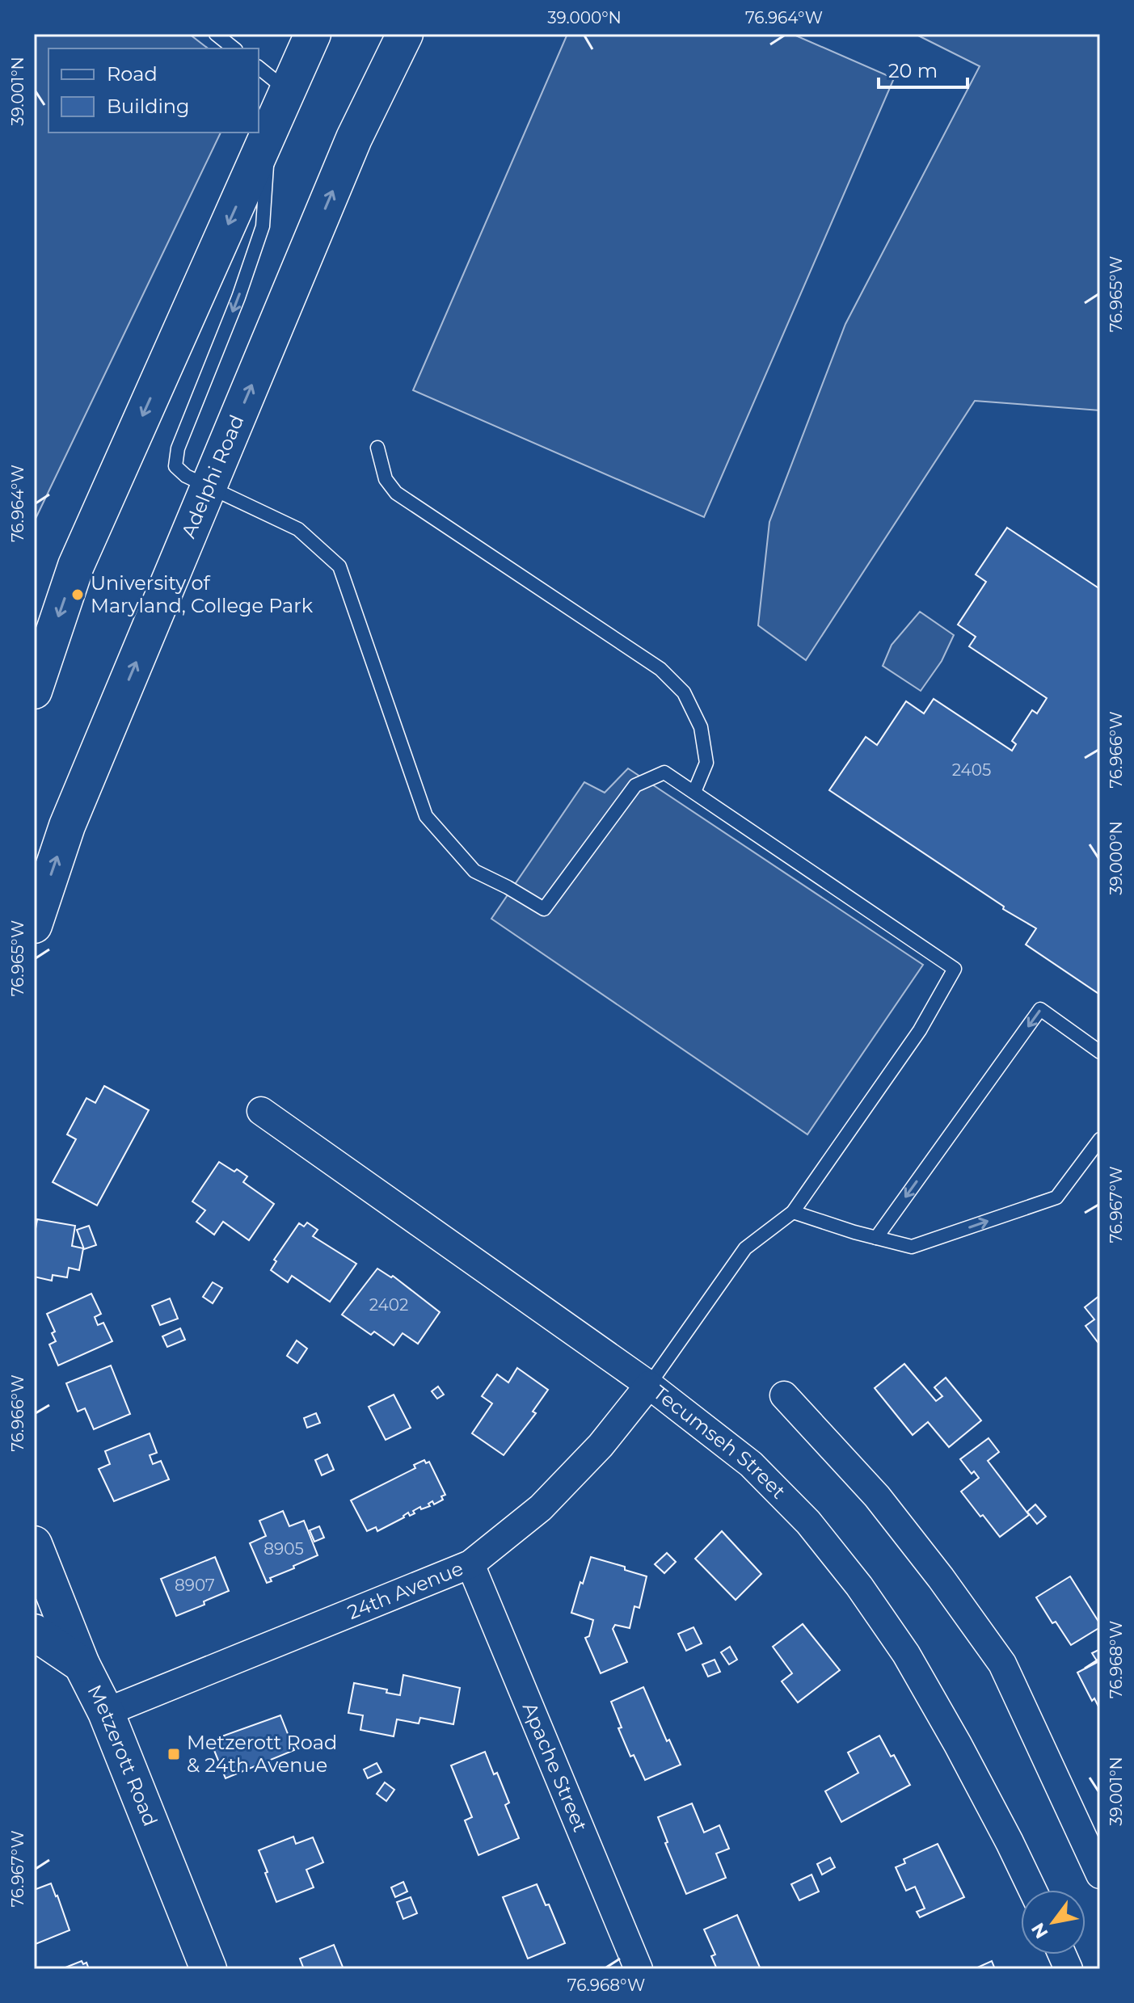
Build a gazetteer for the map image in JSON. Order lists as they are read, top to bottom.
{
  "streets": {
    "main road": ["Adelphi Road", "Metzerott Road"],
    "street": ["Tecumseh Street", "24th Avenue", "Apache Street"]
  },
  "crossings": [
    ["Tecumseh Street", "24th Avenue"],
    ["24th Avenue", "Metzerott Road"],
    ["24th Avenue", "Apache Street"]
  ],
  "places": {
    "other": ["University of Maryland, College Park"],
    "transit": ["Metzerott Road & 24th Avenue"]
  },
  "house_numbers": [
    "2405",
    "2402",
    "8905",
    "8907"
  ],
  "legend": ["Road", "Building"],
  "scale_bar": "20 m",
  "north": "bottom left",
  "coordinates": [
    "39.000°N",
    "76.964°W",
    "39.001°N",
    "76.965°W",
    "76.966°W",
    "76.967°W",
    "76.968°W"
  ]
}
